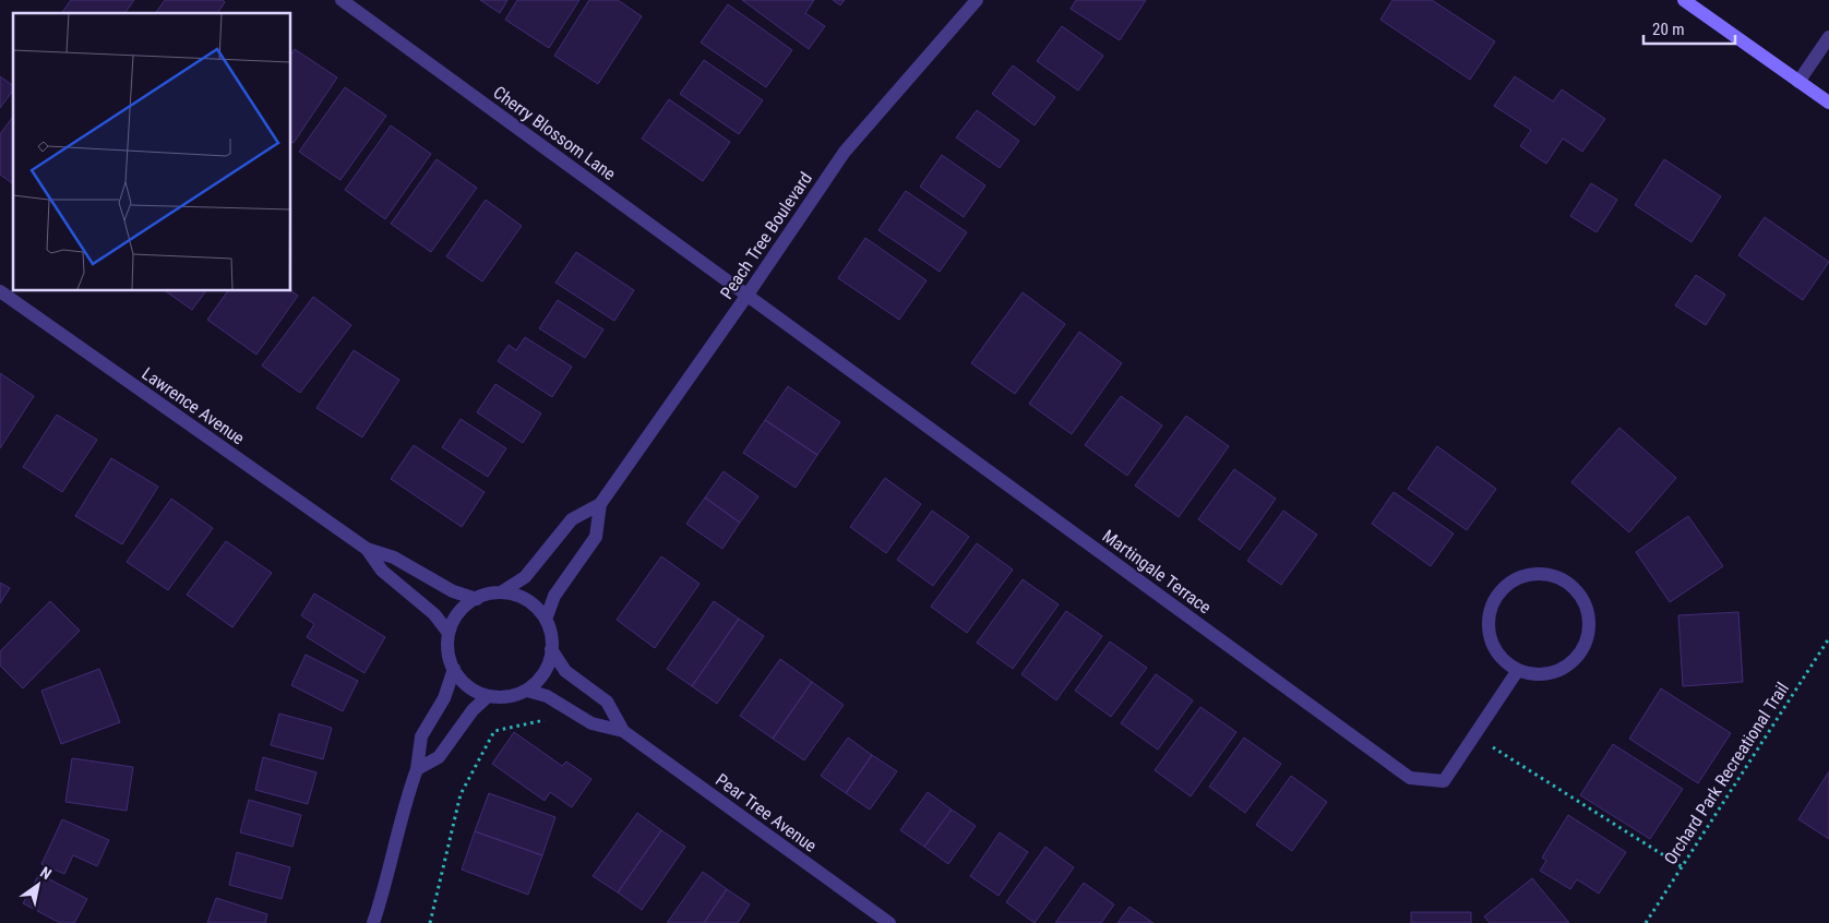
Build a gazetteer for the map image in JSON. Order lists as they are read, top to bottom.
{
  "streets": {
    "street": [
      "Cherry Blossom Lane",
      "Peach Tree Boulevard",
      "Lawrence Avenue",
      "Martingale Terrace",
      "Pear Tree Avenue"
    ],
    "path": ["Orchard Park Recreational Trail"]
  },
  "crossings": [
    ["Cherry Blossom Lane", "Peach Tree Boulevard"],
    ["Cherry Blossom Lane", "Martingale Terrace"],
    ["Peach Tree Boulevard", "Lawrence Avenue"],
    ["Peach Tree Boulevard", "Martingale Terrace"],
    ["Peach Tree Boulevard", "Pear Tree Avenue"],
    ["Lawrence Avenue", "Pear Tree Avenue"]
  ],
  "scale_bar": "20 m",
  "north": "top right"
}
